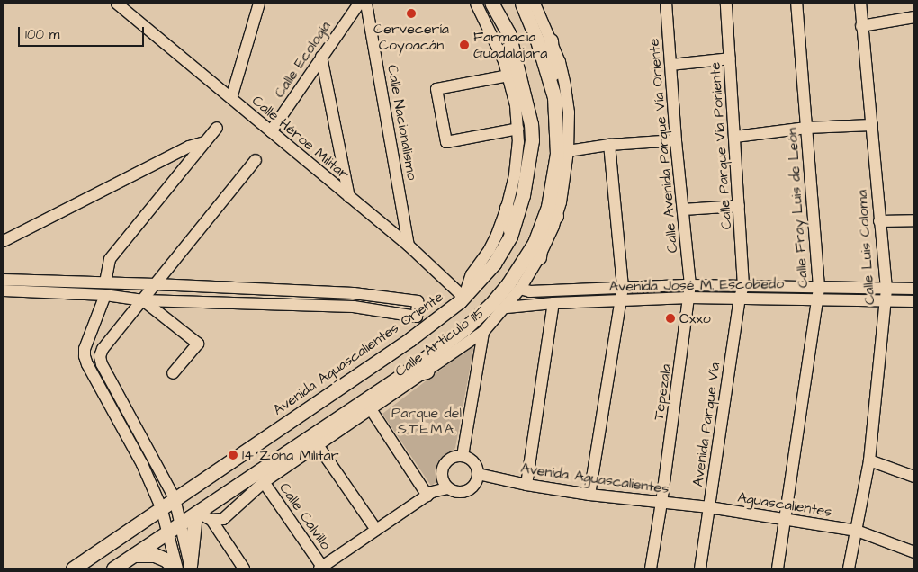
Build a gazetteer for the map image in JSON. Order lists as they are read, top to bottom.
{
  "streets": {
    "main road": ["Avenida Aguascalientes Oriente"],
    "street": [
      "Calle Ecología",
      "Calle Nacionalismo",
      "Calle Héroe Militar",
      "Calle Avenida Parque Vía Oriente",
      "Calle Parque Vía Poniente",
      "Calle Fray Luis de León",
      "Calle Luis Coloma",
      "Avenida José M. Escobedo",
      "Calle Artículo 115",
      "Tepezala",
      "Avenida Parque Vía",
      "Avenida Aguascalientes",
      "Aguascalientes",
      "Calle Calvillo"
    ]
  },
  "crossings": [
    ["Calle Ecología", "Calle Héroe Militar"],
    ["Calle Nacionalismo", "Calle Héroe Militar"],
    ["Calle Héroe Militar", "Avenida Aguascalientes Oriente"],
    ["Calle Avenida Parque Vía Oriente", "Avenida José M. Escobedo"],
    ["Calle Avenida Parque Vía Oriente", "Tepezala"],
    ["Calle Parque Vía Poniente", "Avenida José M. Escobedo"],
    ["Calle Parque Vía Poniente", "Avenida Parque Vía"],
    ["Calle Fray Luis de León", "Avenida José M. Escobedo"],
    ["Calle Fray Luis de León", "Aguascalientes"],
    ["Calle Luis Coloma", "Avenida José M. Escobedo"],
    ["Calle Luis Coloma", "Aguascalientes"],
    ["Avenida José M. Escobedo", "Calle Artículo 115"],
    ["Avenida José M. Escobedo", "Tepezala"],
    ["Avenida José M. Escobedo", "Avenida Parque Vía"],
    ["Calle Artículo 115", "Calle Calvillo"],
    ["Tepezala", "Avenida Aguascalientes"],
    ["Avenida Parque Vía", "Avenida Aguascalientes"],
    ["Avenida Parque Vía", "Aguascalientes"],
    ["Avenida Aguascalientes", "Aguascalientes"]
  ],
  "parks": ["Parque del S.T.E.M.A."],
  "places": [
    "Cervecería Coyoacán",
    "Farmacia Guadalajara",
    "Oxxo",
    "14 Zona Militar"
  ],
  "scale_bar": "100 m"
}
